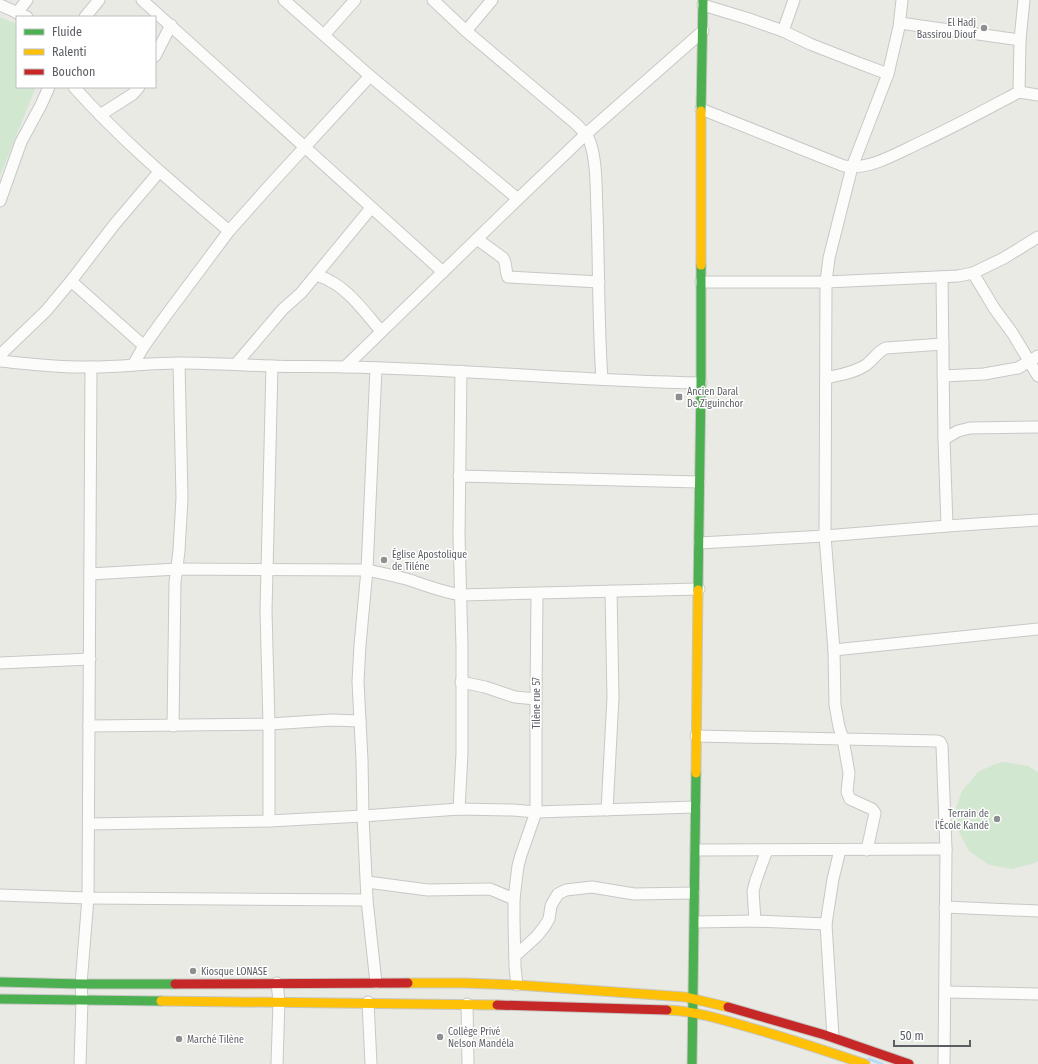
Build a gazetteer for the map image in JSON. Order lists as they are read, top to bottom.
{
  "streets": {
    "street": ["Tilène rue 57"]
  },
  "places": {
    "other": [
      "El Hadj Bassirou Diouf",
      "Église Apostolique de Tiléne",
      "Terrain de l'École Kandé",
      "Kiosque LONASE",
      "Collège Privé Nelson Mandéla",
      "Marché Tilène"
    ],
    "transit": ["Ancien Daral De Ziguinchor"]
  },
  "legend": ["Fluide", "Ralenti", "Bouchon"],
  "scale_bar": "50 m"
}
